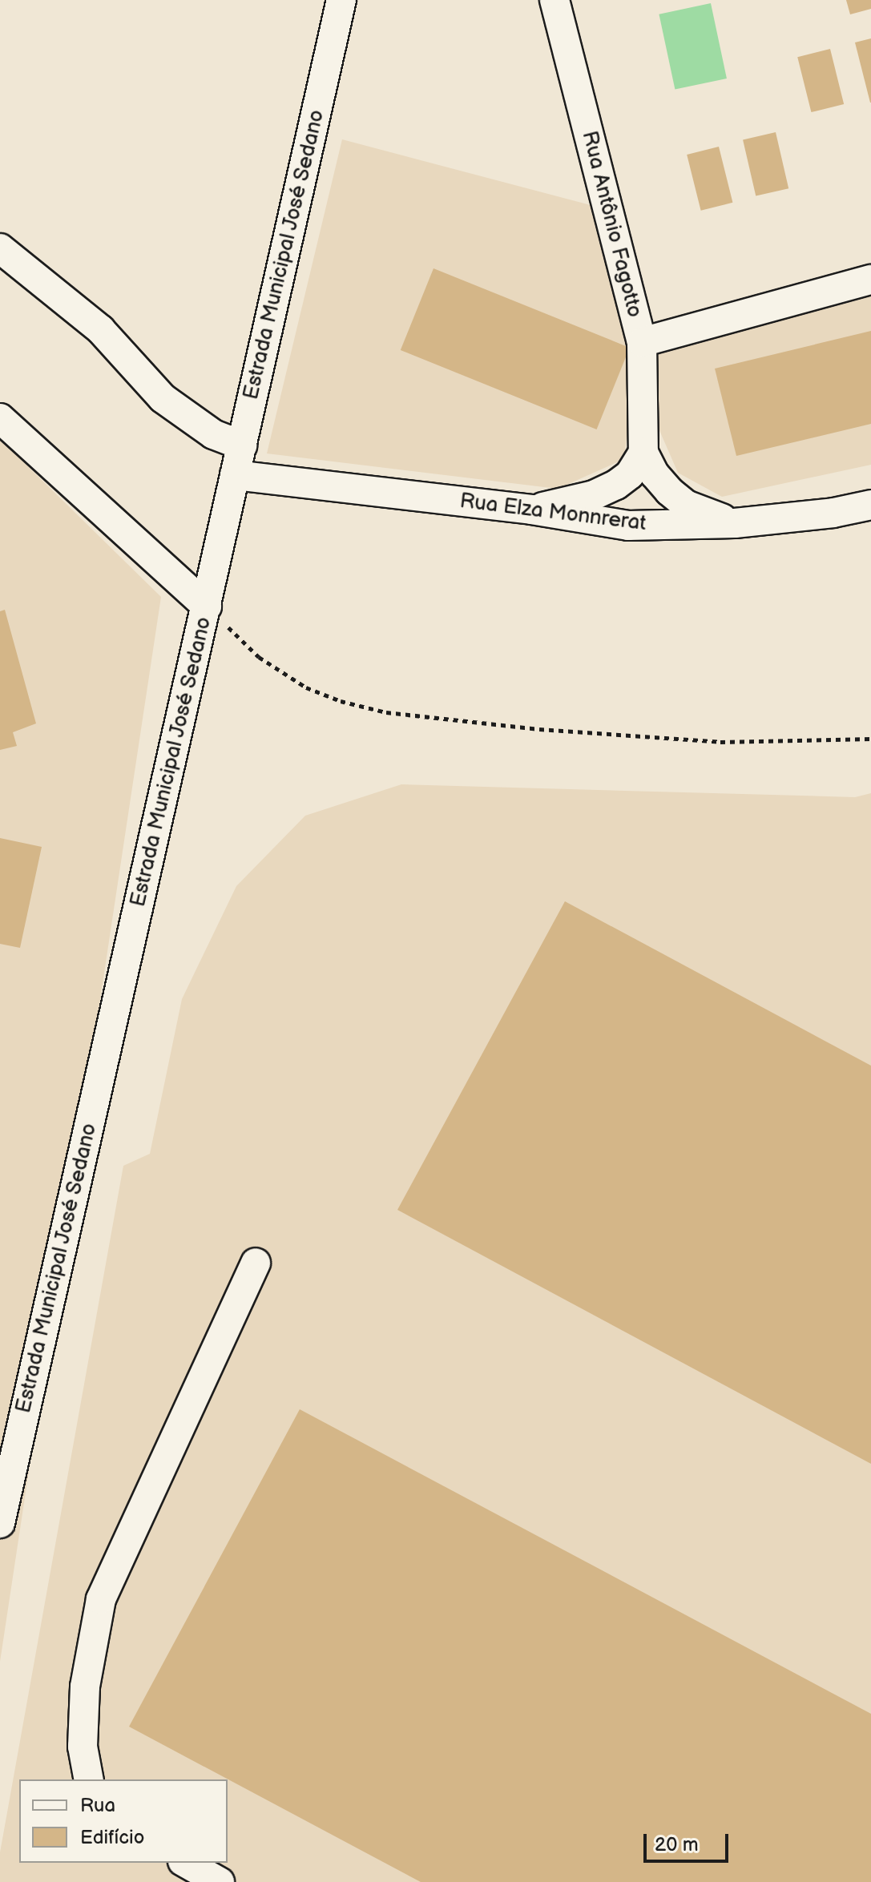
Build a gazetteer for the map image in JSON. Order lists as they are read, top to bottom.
{
  "streets": {
    "street": ["Rua Antônio Fagotto", "Estrada Municipal José Sedano", "Rua Elza Monnrerat"]
  },
  "crossings": [
    ["Estrada Municipal José Sedano", "Rua Elza Monnrerat"]
  ],
  "legend": ["Rua", "Edifício"],
  "scale_bar": "20 m"
}
